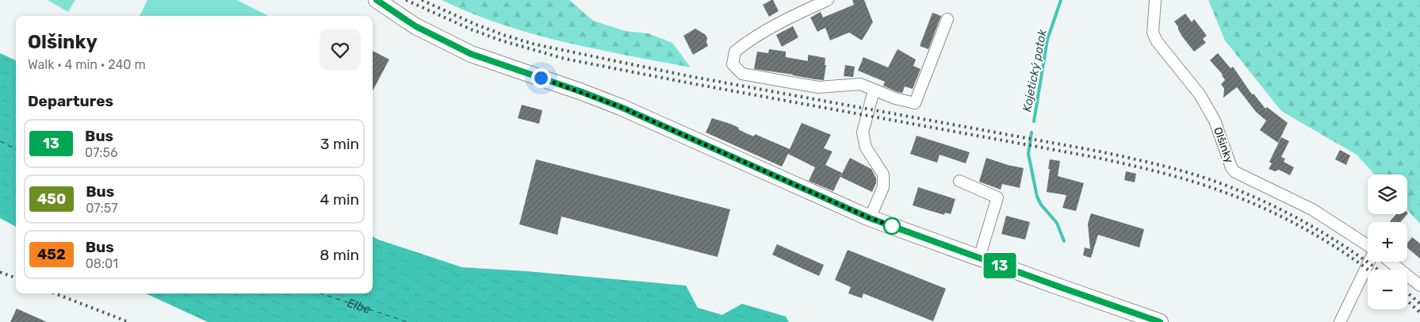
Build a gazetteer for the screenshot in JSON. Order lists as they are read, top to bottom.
{
  "streets": {
    "street": ["Olšinky"]
  },
  "water": ["Kojetický potok", "Elbe"],
  "lines": ["bus line 13"],
  "page": {
    "on_map": "13",
    "heading": [
      ["Olšinky", "Walk · 4 min · 240 m"],
      "Departures"
    ],
    "list": [
      {
        "mark": "13",
        "name": "Bus",
        "note": "07:56",
        "value": "3 min"
      },
      {
        "mark": "450",
        "name": "Bus",
        "note": "07:57",
        "value": "4 min"
      },
      {
        "mark": "452",
        "name": "Bus",
        "note": "08:01",
        "value": "8 min"
      }
    ],
    "map_buttons": ["+", "−"]
  }
}
